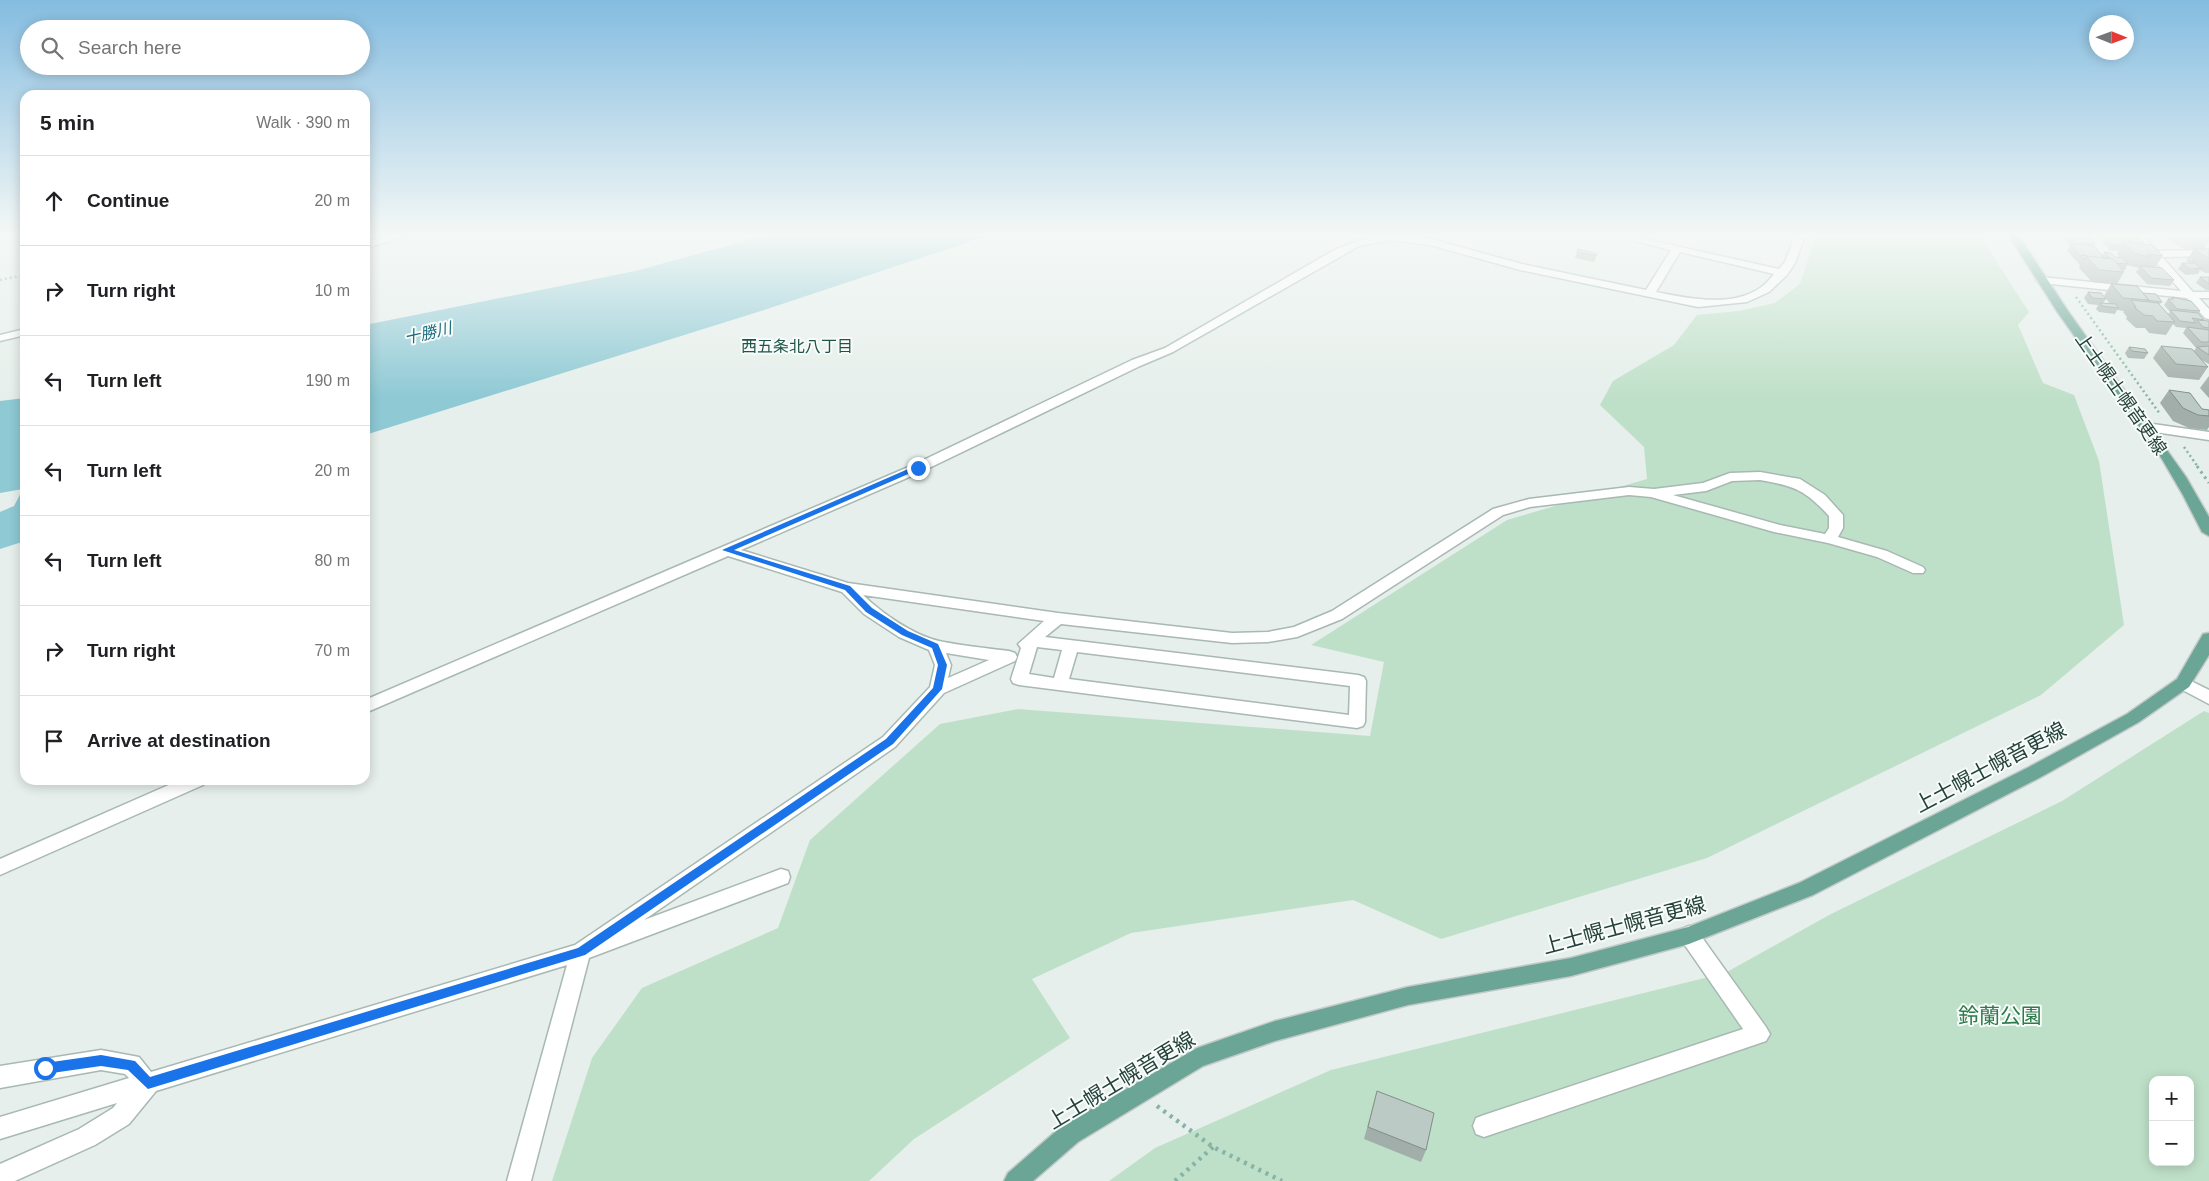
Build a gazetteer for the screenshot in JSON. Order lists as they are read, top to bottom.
{
  "streets": {
    "main road": ["上士幌士幌音更線"]
  },
  "districts": ["西五条北八丁目"],
  "water": ["十勝川"],
  "parks": ["鈴蘭公園"],
  "north": "right",
  "page": {
    "search": "Search here",
    "heading": ["5 min", "Walk · 390 m"],
    "list": [
      ["Continue", "20 m"],
      ["Turn right", "10 m"],
      ["Turn left", "190 m"],
      ["Turn left", "20 m"],
      ["Turn left", "80 m"],
      ["Turn right", "70 m"],
      "Arrive at destination"
    ],
    "map_buttons": ["+", "−"]
  }
}
